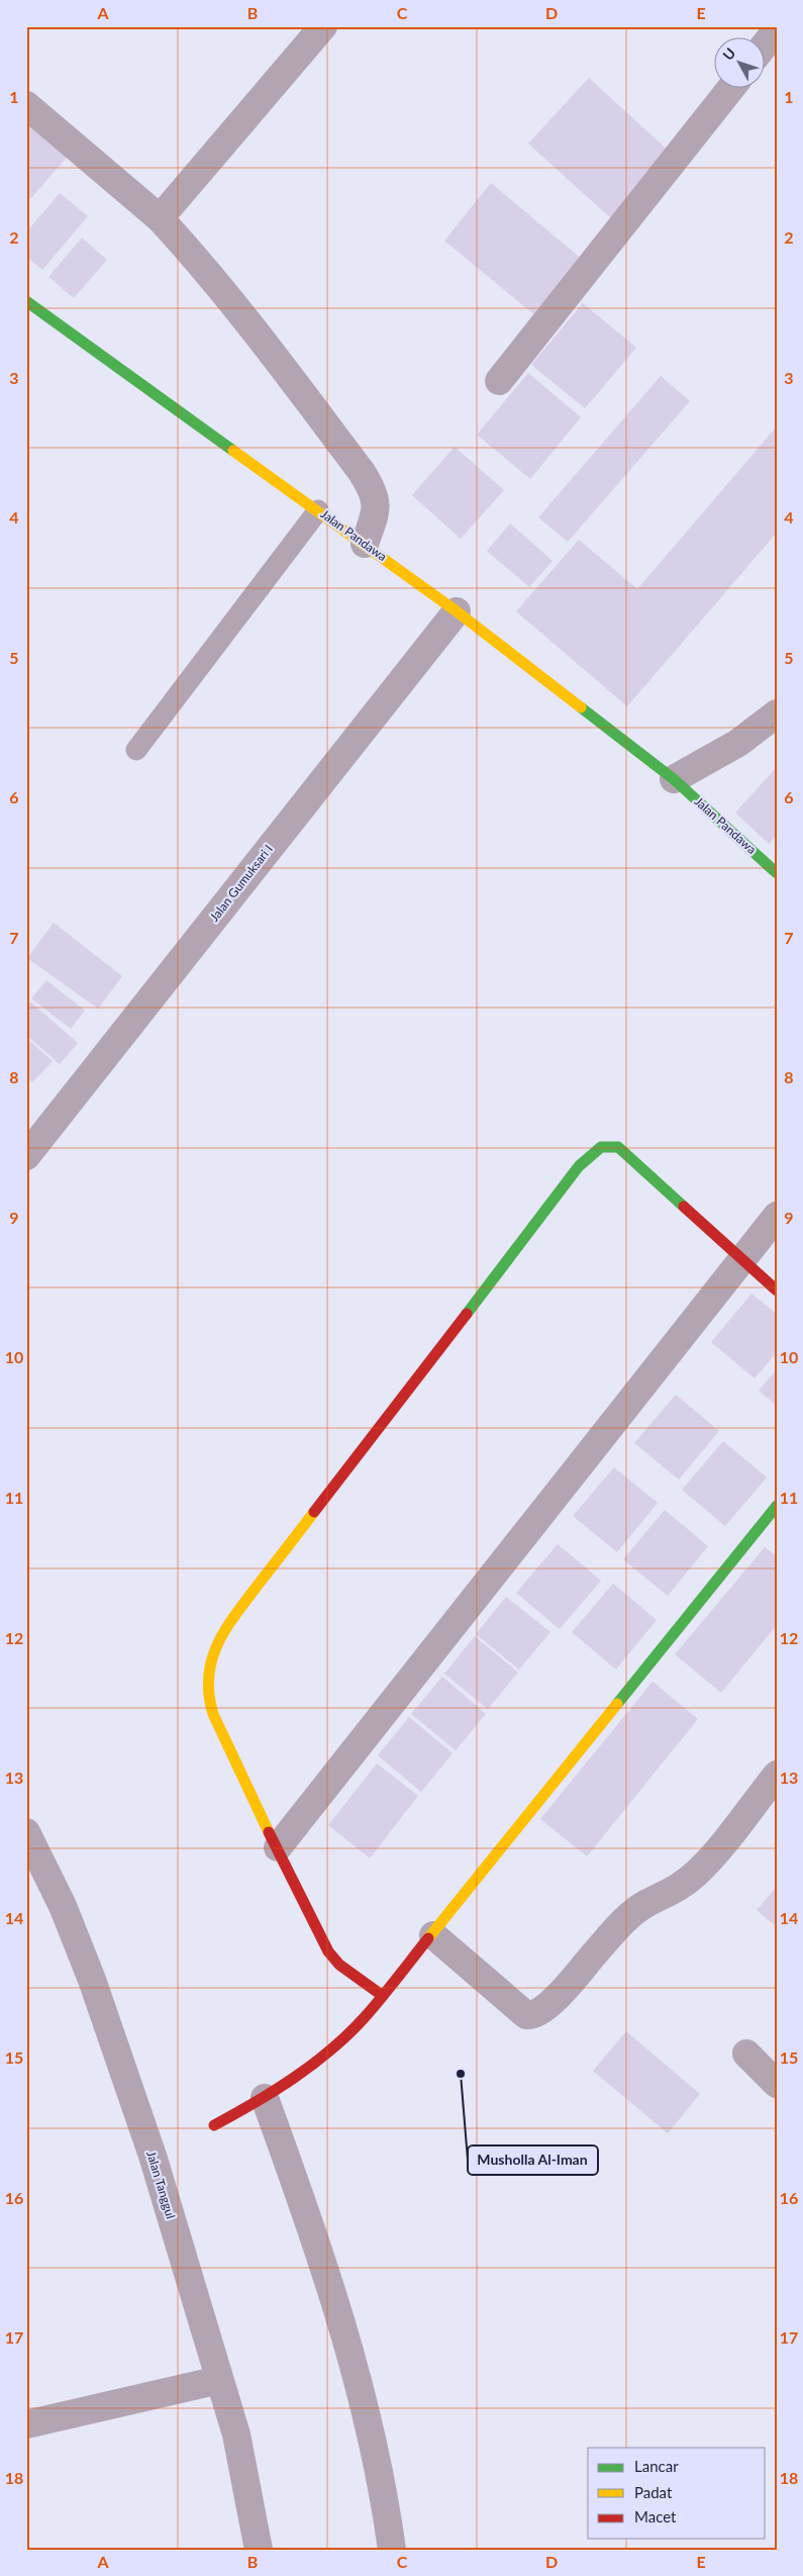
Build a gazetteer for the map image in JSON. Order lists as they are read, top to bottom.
{
  "streets": {
    "street": ["Jalan Pandawa", "Jalan Gumuksari I", "Jalan Tanggul"]
  },
  "crossings": [
    ["Jalan Pandawa", "Jalan Gumuksari I"]
  ],
  "places": ["Musholla Al-Iman"],
  "legend": ["Lancar", "Padat", "Macet"],
  "north": "top left",
  "grid": {
    "columns": [
      "A",
      "B",
      "C",
      "D",
      "E"
    ],
    "rows": [
      "1",
      "2",
      "3",
      "4",
      "5",
      "6",
      "7",
      "8",
      "9",
      "10",
      "11",
      "12",
      "13",
      "14",
      "15",
      "16",
      "17",
      "18"
    ]
  }
}
